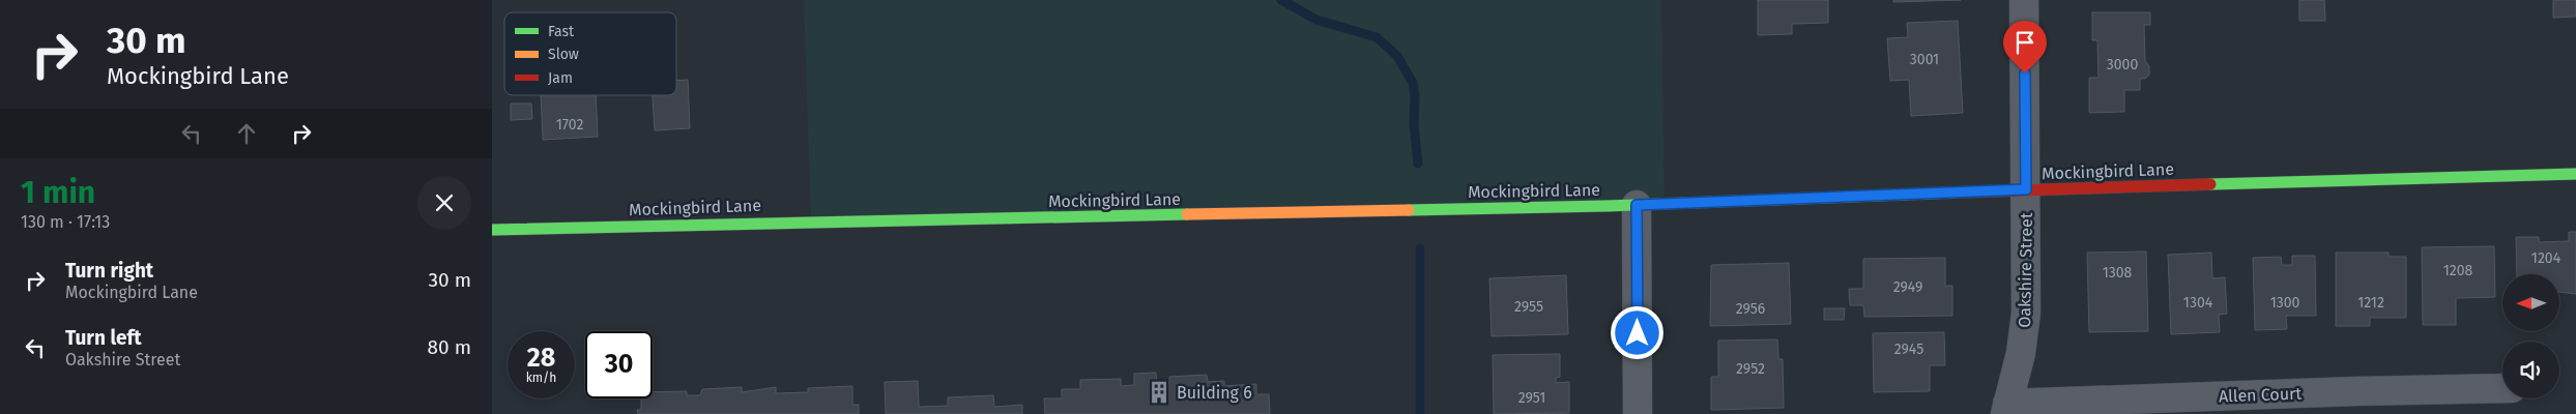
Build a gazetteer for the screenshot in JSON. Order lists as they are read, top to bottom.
{
  "streets": {
    "street": ["Mockingbird Lane", "Oakshire Street", "Allen Court"]
  },
  "crossings": [
    ["Mockingbird Lane", "Oakshire Street"],
    ["Oakshire Street", "Allen Court"]
  ],
  "places": {
    "building": ["Building 6"]
  },
  "house_numbers": [
    "3001",
    "3000",
    "1702",
    "1204",
    "1208",
    "1308",
    "2949",
    "1304",
    "1300",
    "1212",
    "2955",
    "2956",
    "2945",
    "2952",
    "2951"
  ],
  "legend": ["Fast", "Slow", "Jam"],
  "north": "left",
  "page": {
    "turn": ["30 m", "Mockingbird Lane"],
    "heading": ["1 min", "130 m · 17:13"],
    "list": [
      {
        "name": "Turn right",
        "note": "Mockingbird Lane",
        "value": "30 m"
      },
      {
        "name": "Turn left",
        "note": "Oakshire Street",
        "value": "80 m"
      }
    ],
    "speed": "28 km/h",
    "limit": "30"
  }
}
